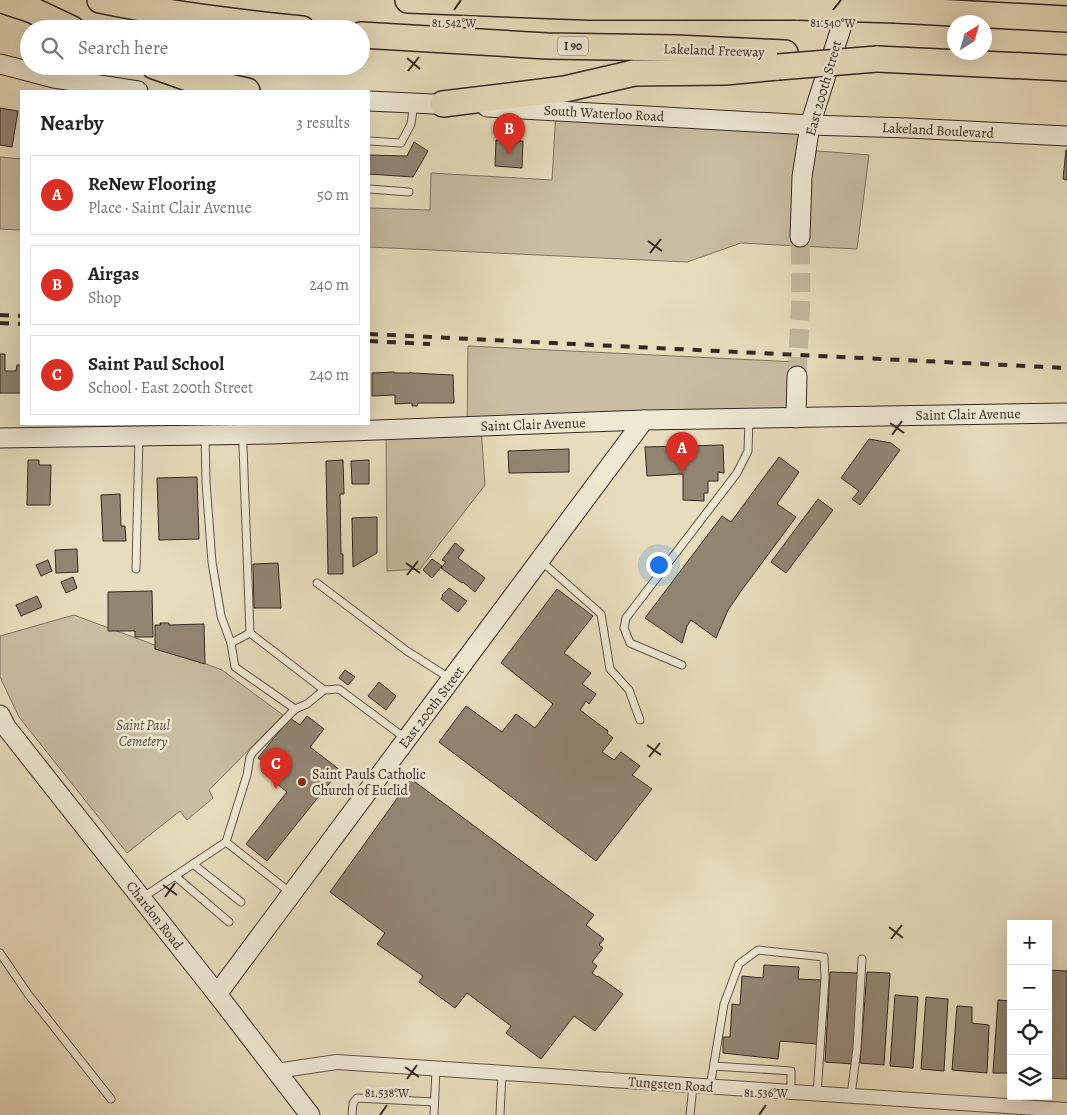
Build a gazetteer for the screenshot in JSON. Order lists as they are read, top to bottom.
{
  "streets": {
    "highway": ["I 90", "Lakeland Freeway"],
    "street": [
      "East 200th Street",
      "South Waterloo Road",
      "Lakeland Boulevard",
      "Saint Clair Avenue",
      "Chardon Road",
      "Tungsten Road"
    ]
  },
  "crossings": [
    ["East 200th Street", "South Waterloo Road"],
    ["East 200th Street", "Lakeland Boulevard"],
    ["East 200th Street", "Saint Clair Avenue"],
    ["East 200th Street", "Chardon Road"],
    ["South Waterloo Road", "Lakeland Boulevard"],
    ["Chardon Road", "Tungsten Road"]
  ],
  "parks": ["Saint Paul Cemetery"],
  "places": ["Saint Pauls Catholic Church of Euclid"],
  "north": "top right",
  "page": {
    "search": "Search here",
    "heading": ["Nearby", "3 results"],
    "pins": ["B", "A", "C"],
    "list": [
      {
        "mark": "A",
        "name": "ReNew Flooring",
        "note": "Place · Saint Clair Avenue",
        "value": "50 m"
      },
      {
        "mark": "B",
        "name": "Airgas",
        "note": "Shop",
        "value": "240 m"
      },
      {
        "mark": "C",
        "name": "Saint Paul School",
        "note": "School · East 200th Street",
        "value": "240 m"
      }
    ],
    "map_buttons": ["+", "−"]
  },
  "coordinates": [
    "81.542°W",
    "81.540°W",
    "81.538°W",
    "81.536°W"
  ]
}
